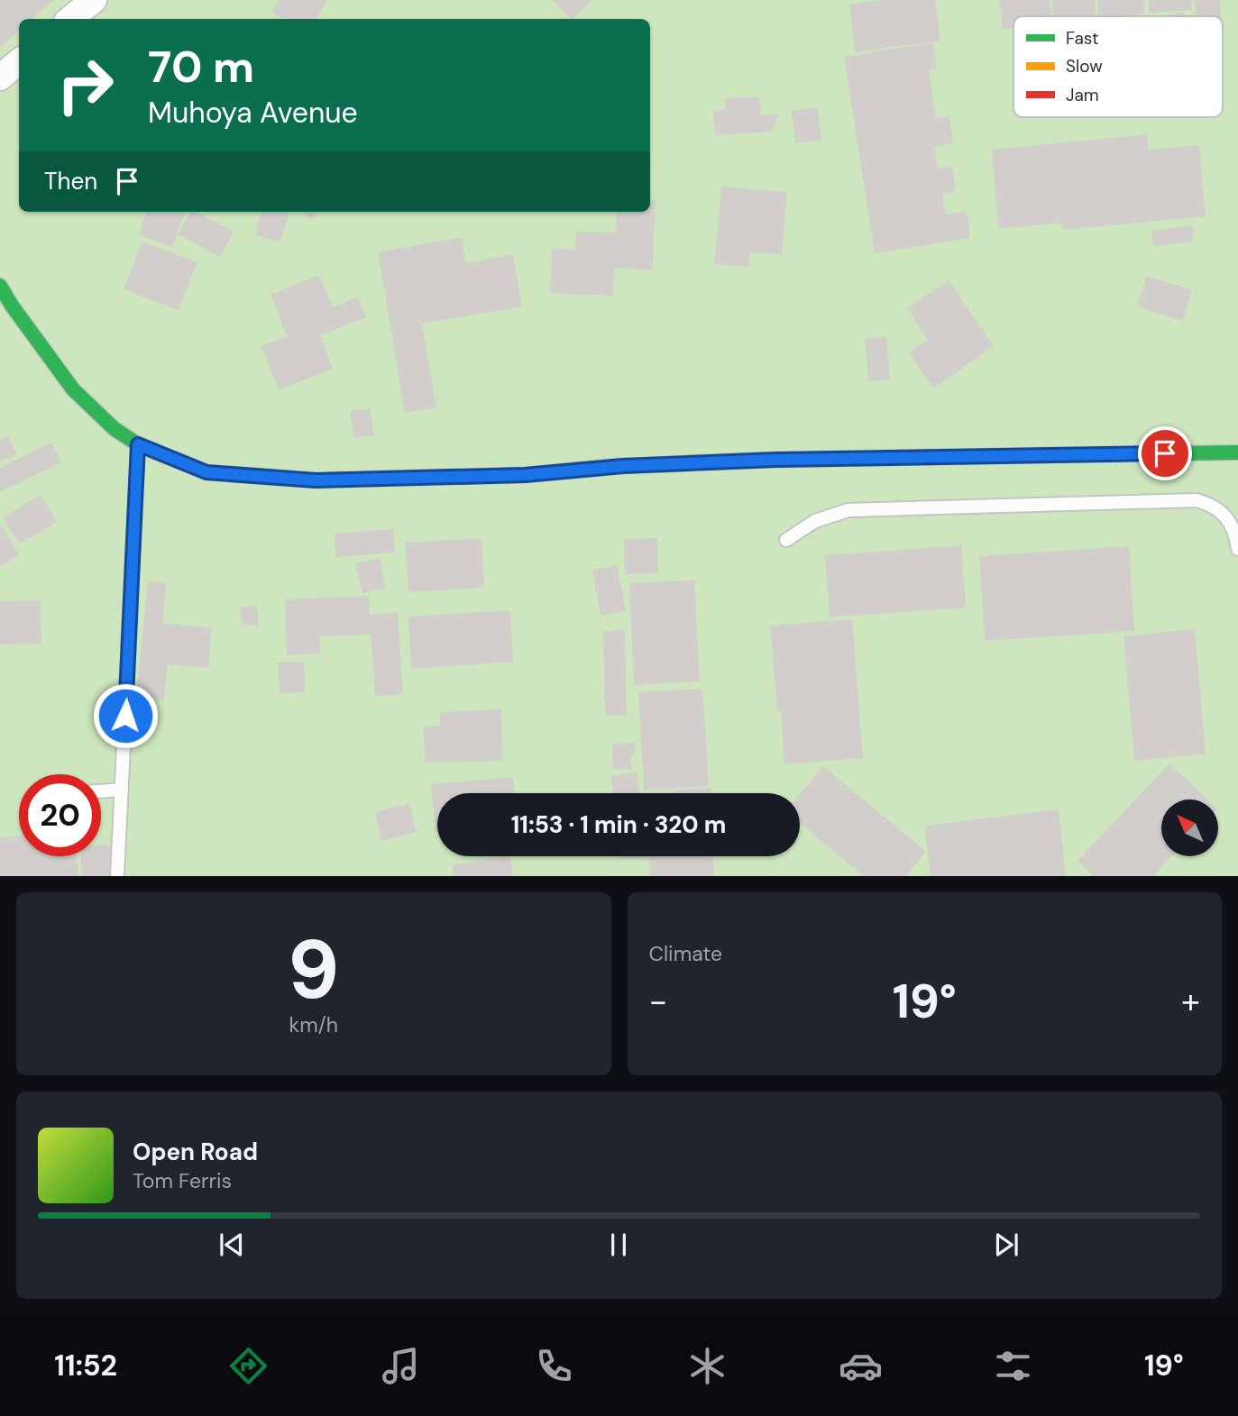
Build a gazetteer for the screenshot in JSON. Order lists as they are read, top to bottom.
{
  "legend": ["Fast", "Slow", "Jam"],
  "north": "top left",
  "page": {
    "turn": ["70 m", "Muhoya Avenue"],
    "then": "Then",
    "limit": "20",
    "trip": "11:53 · 1 min · 320 m",
    "tile": [
      ["9", "km/h"],
      "Climate"
    ],
    "heat": ["−", "19°", "+"],
    "song": ["Open Road", "Tom Ferris"],
    "tabs": ["11:52", "19°"]
  }
}
